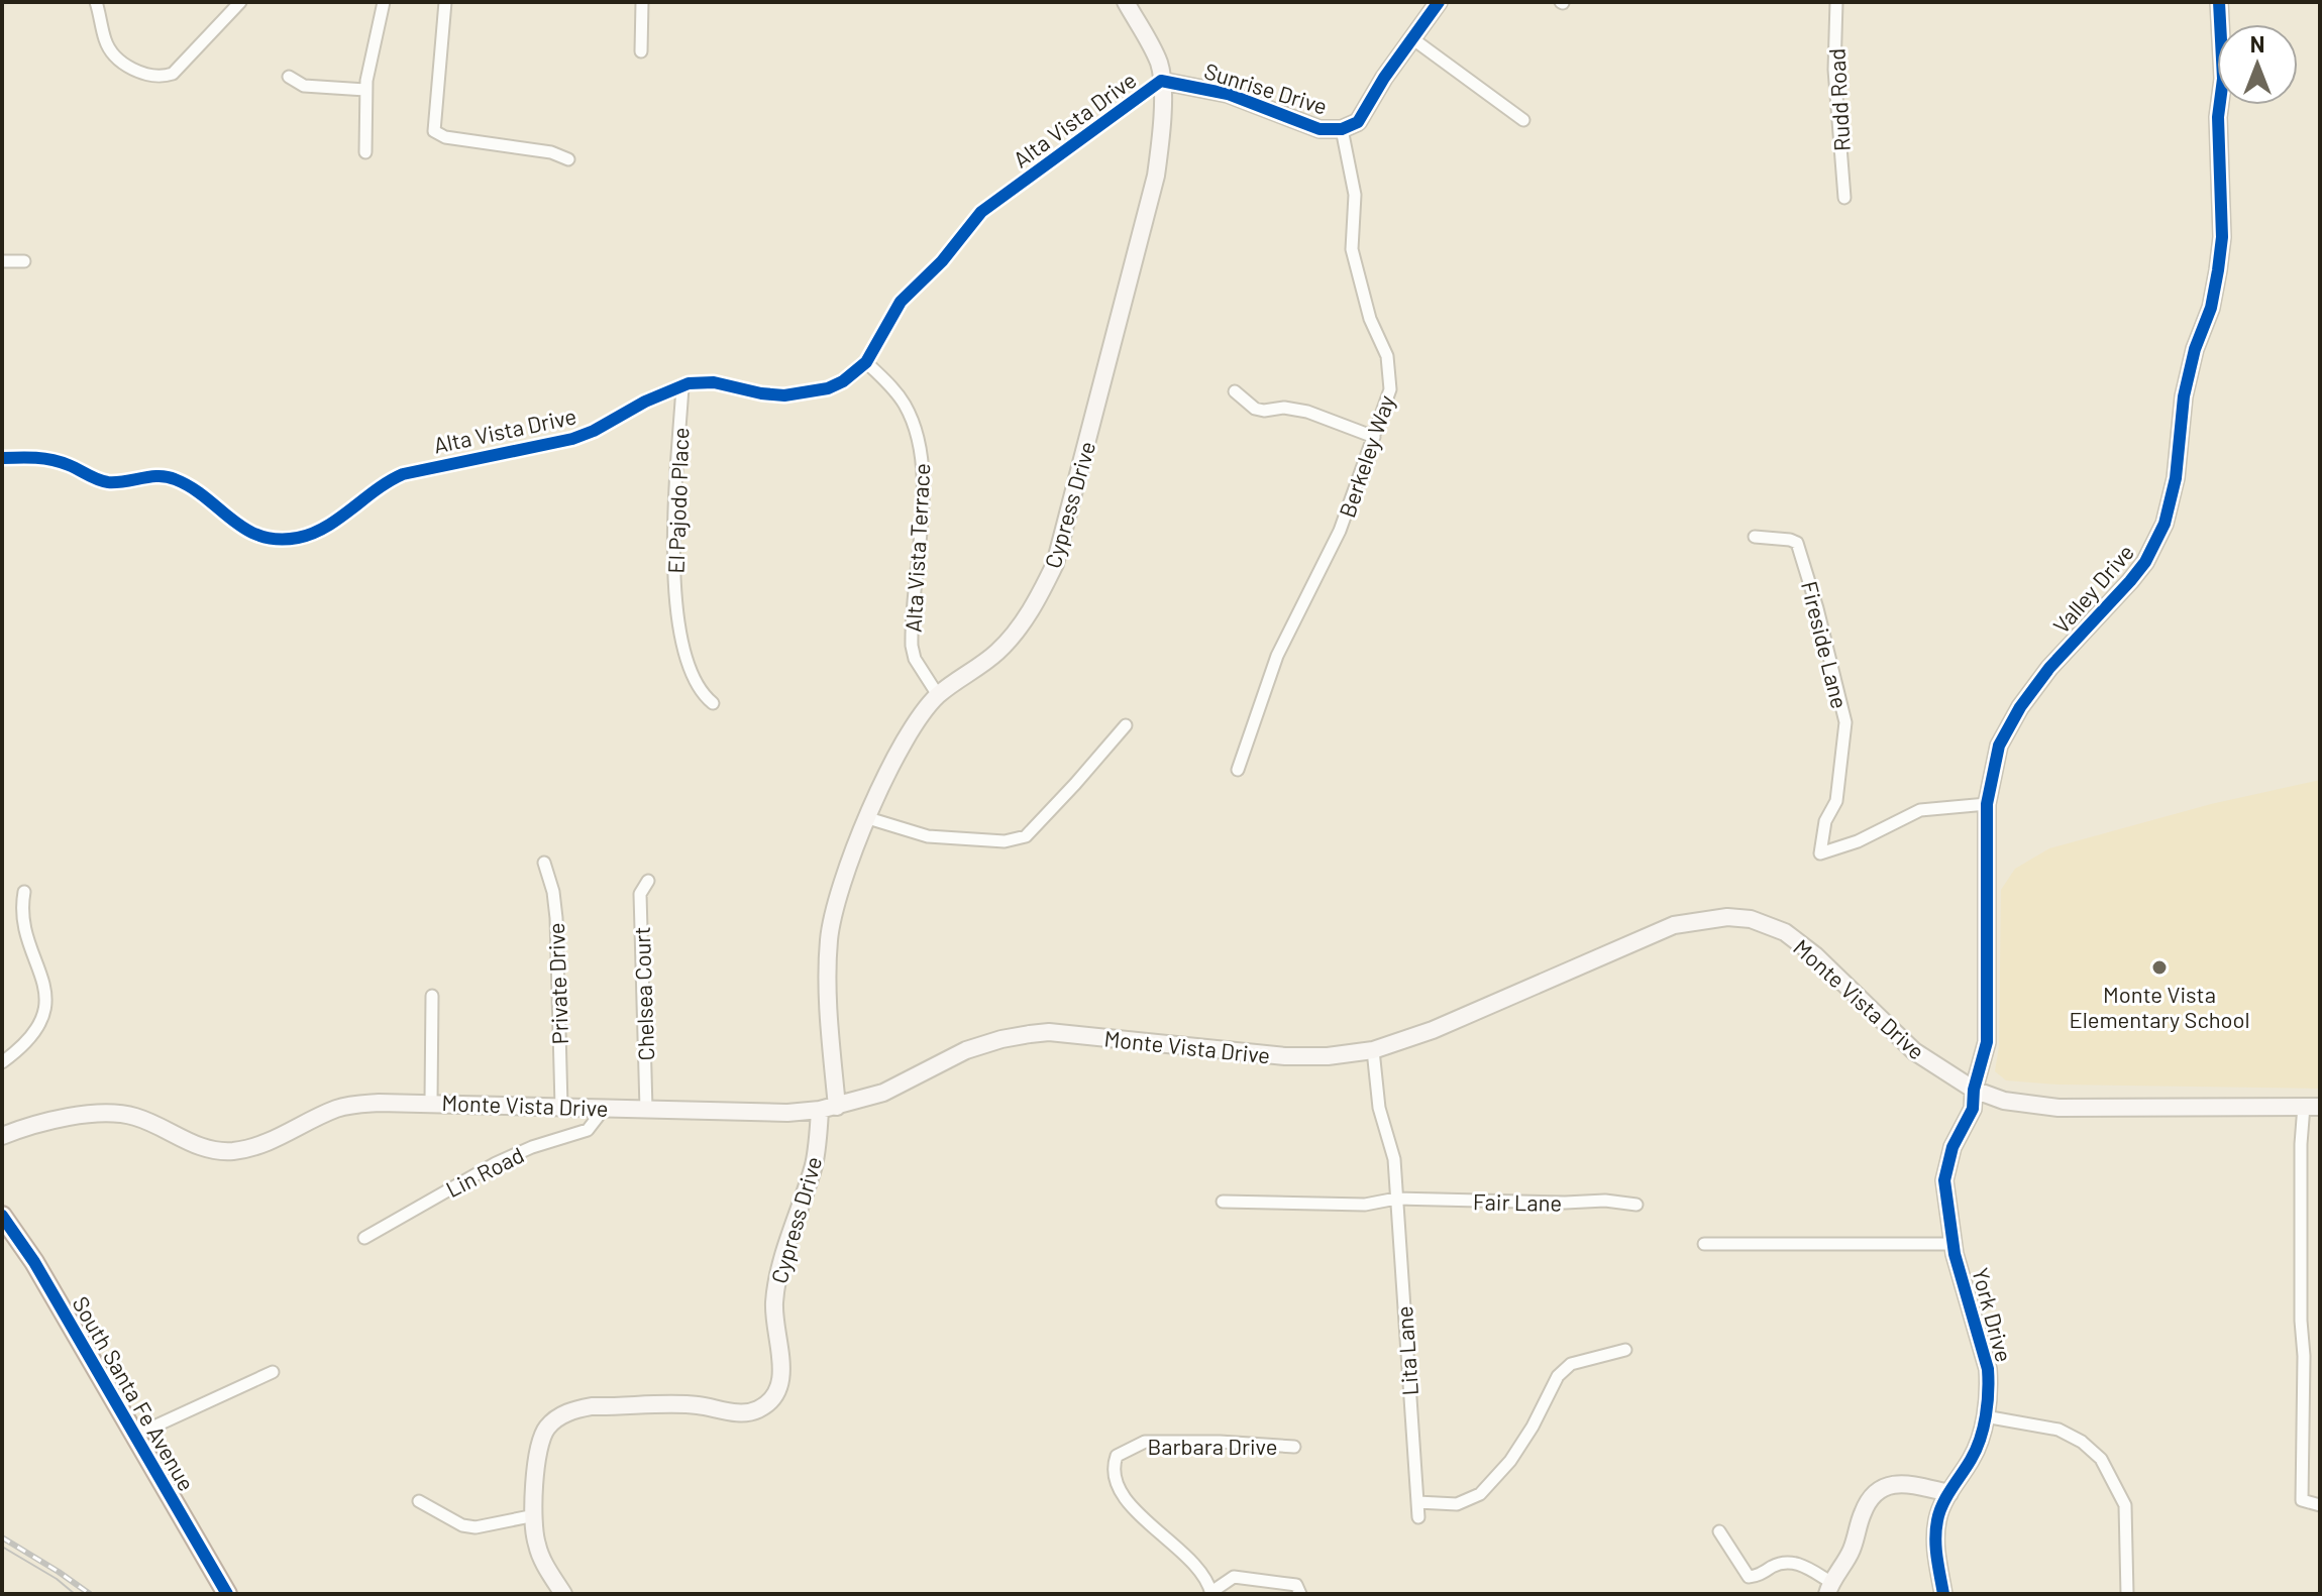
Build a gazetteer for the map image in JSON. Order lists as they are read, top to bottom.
{
  "streets": {
    "main road": [
      "Sunrise Drive",
      "Alta Vista Drive",
      "Cypress Drive",
      "Valley Drive",
      "Monte Vista Drive",
      "York Drive",
      "South Santa Fe Avenue"
    ],
    "street": [
      "Rudd Road",
      "Berkeley Way",
      "El Pajodo Place",
      "Alta Vista Terrace",
      "Fireside Lane",
      "Private Drive",
      "Chelsea Court",
      "Lin Road",
      "Fair Lane",
      "Lita Lane",
      "Barbara Drive"
    ]
  },
  "crossings": [
    ["Sunrise Drive", "Alta Vista Drive"],
    ["Sunrise Drive", "Berkeley Way"],
    ["Sunrise Drive", "Cypress Drive"],
    ["Alta Vista Drive", "El Pajodo Place"],
    ["Alta Vista Drive", "Cypress Drive"],
    ["Alta Vista Drive", "Alta Vista Terrace"],
    ["Cypress Drive", "Alta Vista Terrace"],
    ["Cypress Drive", "Monte Vista Drive"],
    ["Valley Drive", "Fireside Lane"],
    ["Valley Drive", "Monte Vista Drive"],
    ["Valley Drive", "York Drive"],
    ["Private Drive", "Monte Vista Drive"],
    ["Chelsea Court", "Monte Vista Drive"],
    ["Monte Vista Drive", "Lin Road"],
    ["Monte Vista Drive", "York Drive"],
    ["Monte Vista Drive", "Lita Lane"],
    ["Fair Lane", "Lita Lane"]
  ],
  "places": ["Monte Vista Elementary School"],
  "north": "top"
}
